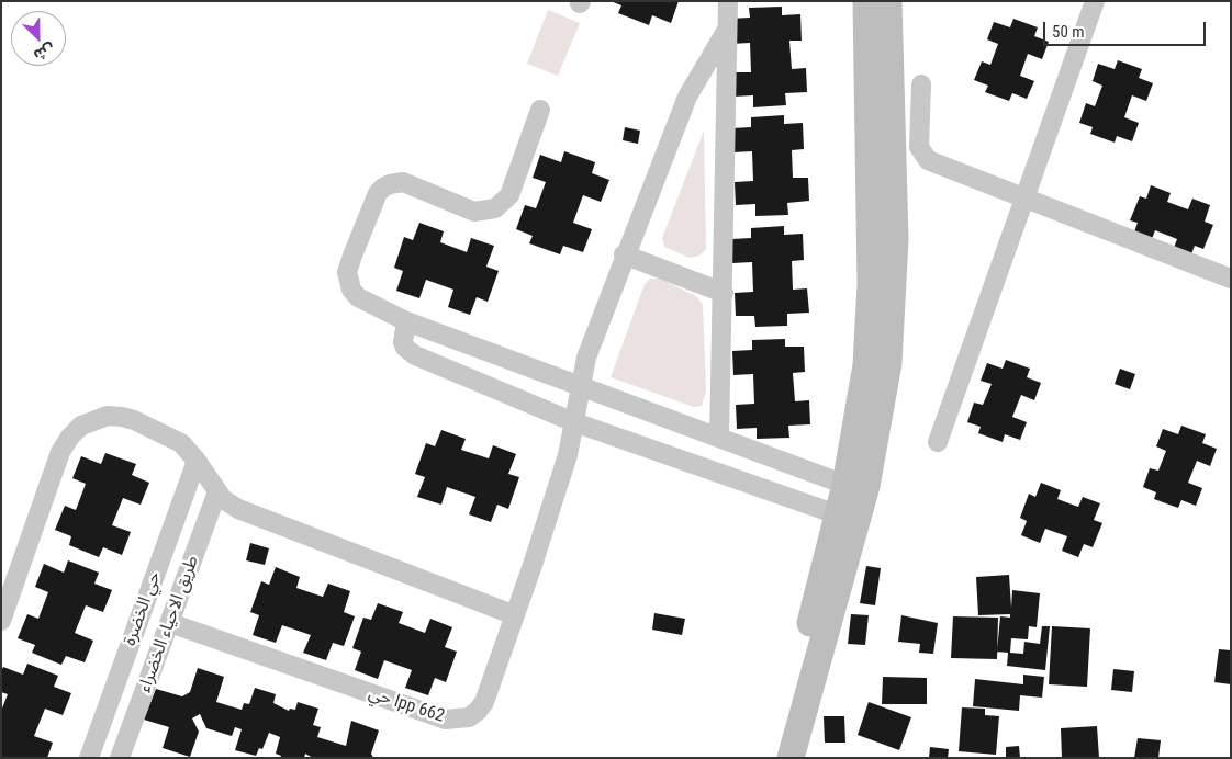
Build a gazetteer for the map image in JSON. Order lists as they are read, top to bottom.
{
  "streets": {
    "street": ["حي الخضرة", "طريق الاحياء الخضراء", "حي lpp 662"]
  },
  "crossings": [
    ["طريق الاحياء الخضراء", "حي lpp 662"]
  ],
  "scale_bar": "50 m",
  "north": "bottom right"
}
